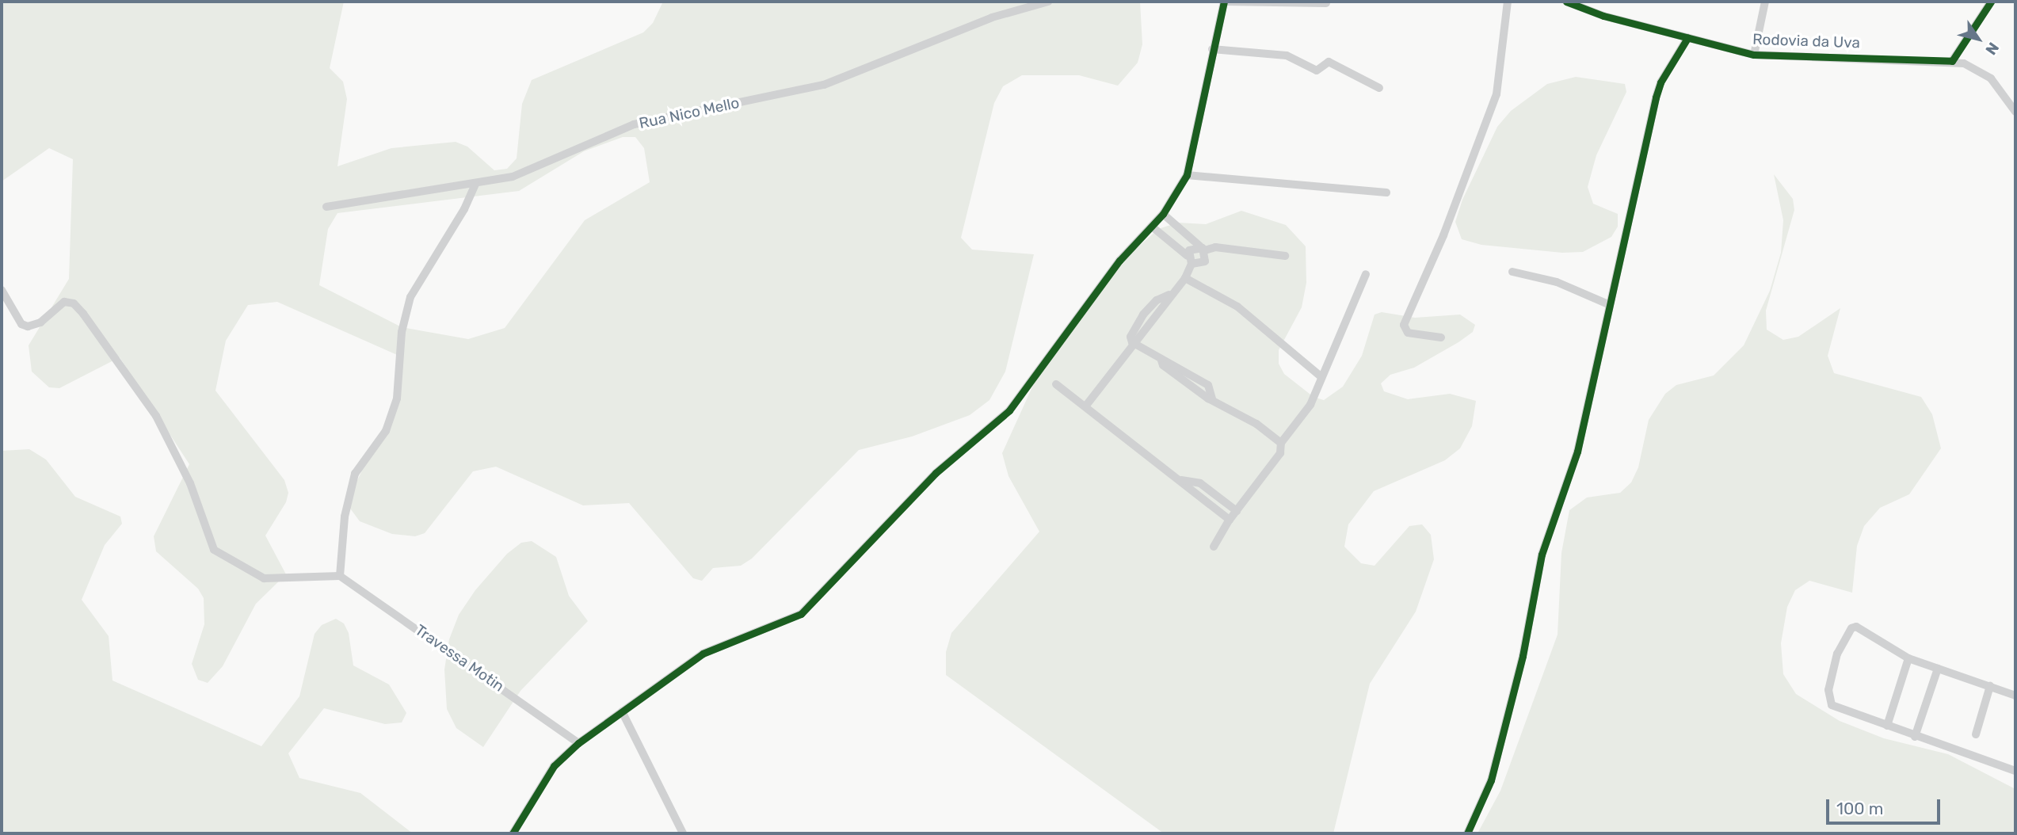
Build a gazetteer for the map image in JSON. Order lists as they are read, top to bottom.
{
  "streets": {
    "street": ["Rodovia da Uva", "Rua Nico Mello", "Travessa Motin"]
  },
  "scale_bar": "100 m",
  "north": "bottom right"
}
